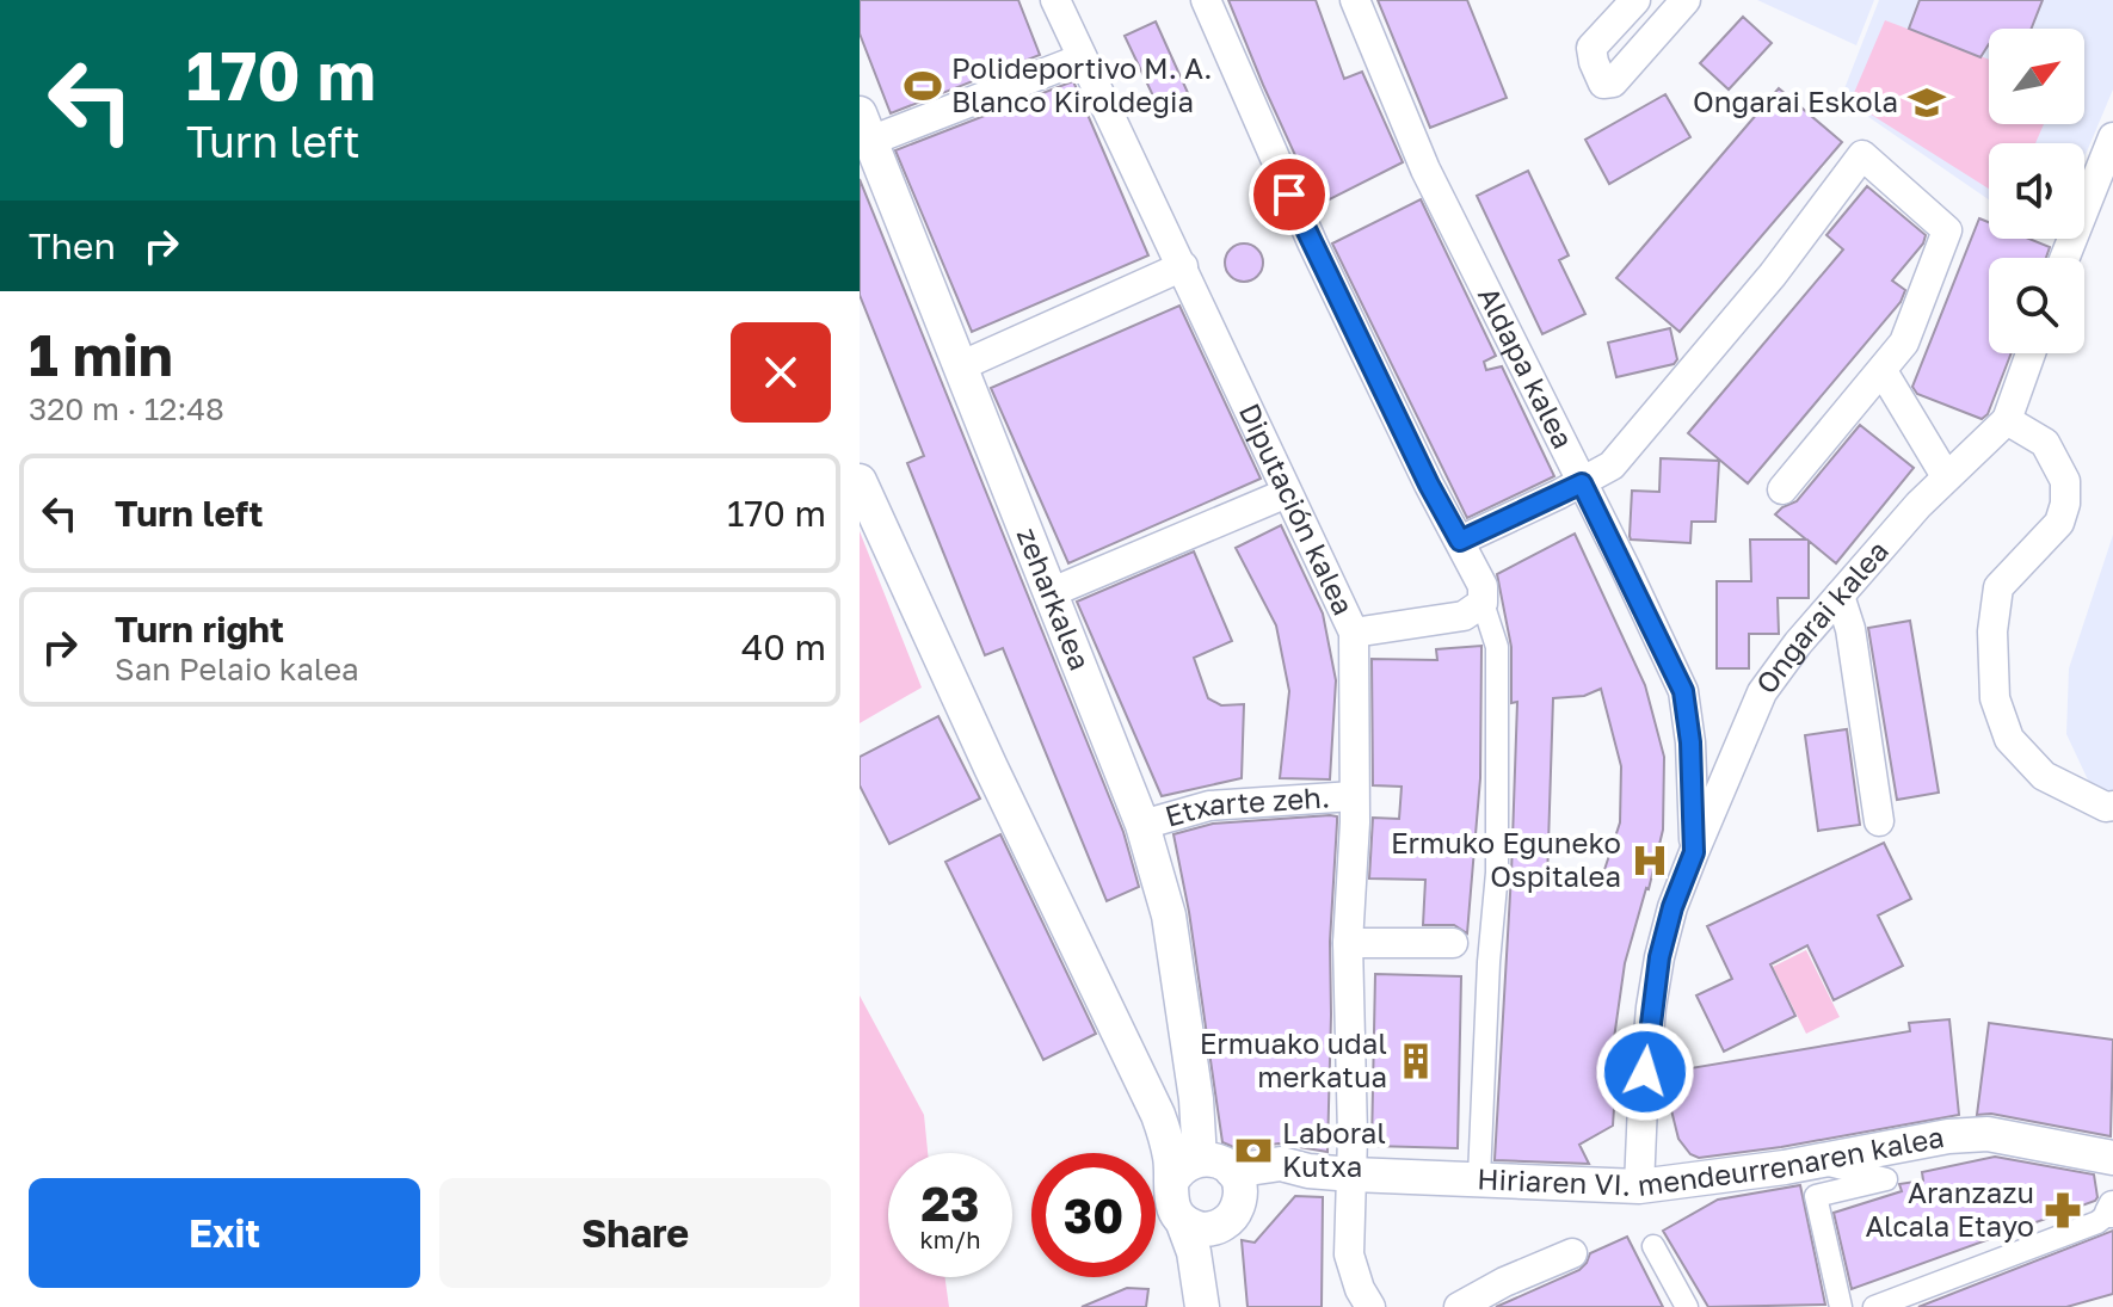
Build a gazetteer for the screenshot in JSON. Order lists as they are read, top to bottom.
{
  "streets": {
    "street": [
      "Aldapa kalea",
      "Diputación kalea",
      "zeharkalea",
      "Ongarai kalea",
      "Etxarte zeh.",
      "Hiriaren VI. mendeurrenaren kalea"
    ]
  },
  "crossings": [
    ["Aldapa kalea", "Ongarai kalea"],
    ["Aldapa kalea", "Hiriaren VI. mendeurrenaren kalea"],
    ["Diputación kalea", "Etxarte zeh."],
    ["Diputación kalea", "Hiriaren VI. mendeurrenaren kalea"],
    ["zeharkalea", "Etxarte zeh."],
    ["zeharkalea", "Hiriaren VI. mendeurrenaren kalea"]
  ],
  "places": {
    "sports": ["Polideportivo M. A. Blanco Kiroldegia"],
    "school or university": ["Ongarai Eskola"],
    "hospital": ["Ermuko Eguneko Ospitalea"],
    "building": ["Ermuako udal merkatua"],
    "bank": ["Laboral Kutxa"],
    "pharmacy": ["Aranzazu Alcala Etayo"]
  },
  "north": "top right",
  "page": {
    "turn": ["170 m", "Turn left"],
    "then": "Then",
    "heading": ["1 min", "320 m · 12:48"],
    "list": [
      {
        "name": "Turn left",
        "value": "170 m"
      },
      {
        "name": "Turn right",
        "note": "San Pelaio kalea",
        "value": "40 m"
      }
    ],
    "speed": "23 km/h",
    "limit": "30",
    "buttons": ["Exit", "Share"]
  }
}
